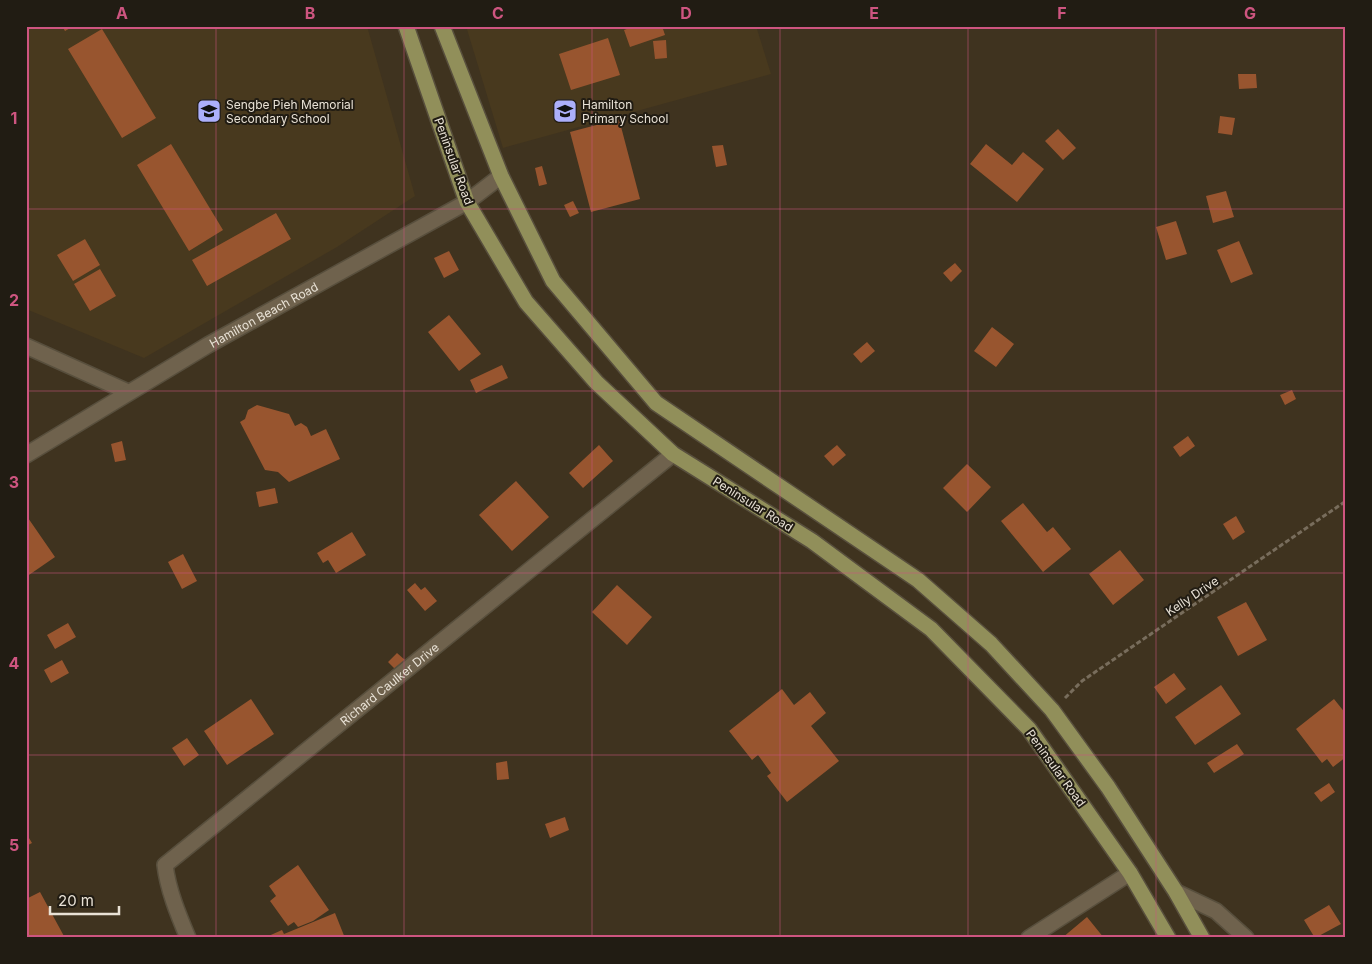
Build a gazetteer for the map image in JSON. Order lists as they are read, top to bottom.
{
  "streets": {
    "main road": ["Peninsular Road"],
    "street": ["Hamilton Beach Road", "Richard Caulker Drive"],
    "path": ["Kelly Drive"]
  },
  "crossings": [
    ["Peninsular Road", "Hamilton Beach Road"],
    ["Peninsular Road", "Richard Caulker Drive"]
  ],
  "places": {
    "school or university": ["Sengbe Pieh Memorial Secondary School", "Hamilton Primary School"]
  },
  "scale_bar": "20 m",
  "grid": {
    "columns": [
      "A",
      "B",
      "C",
      "D",
      "E",
      "F",
      "G"
    ],
    "rows": [
      "1",
      "2",
      "3",
      "4",
      "5"
    ]
  }
}
